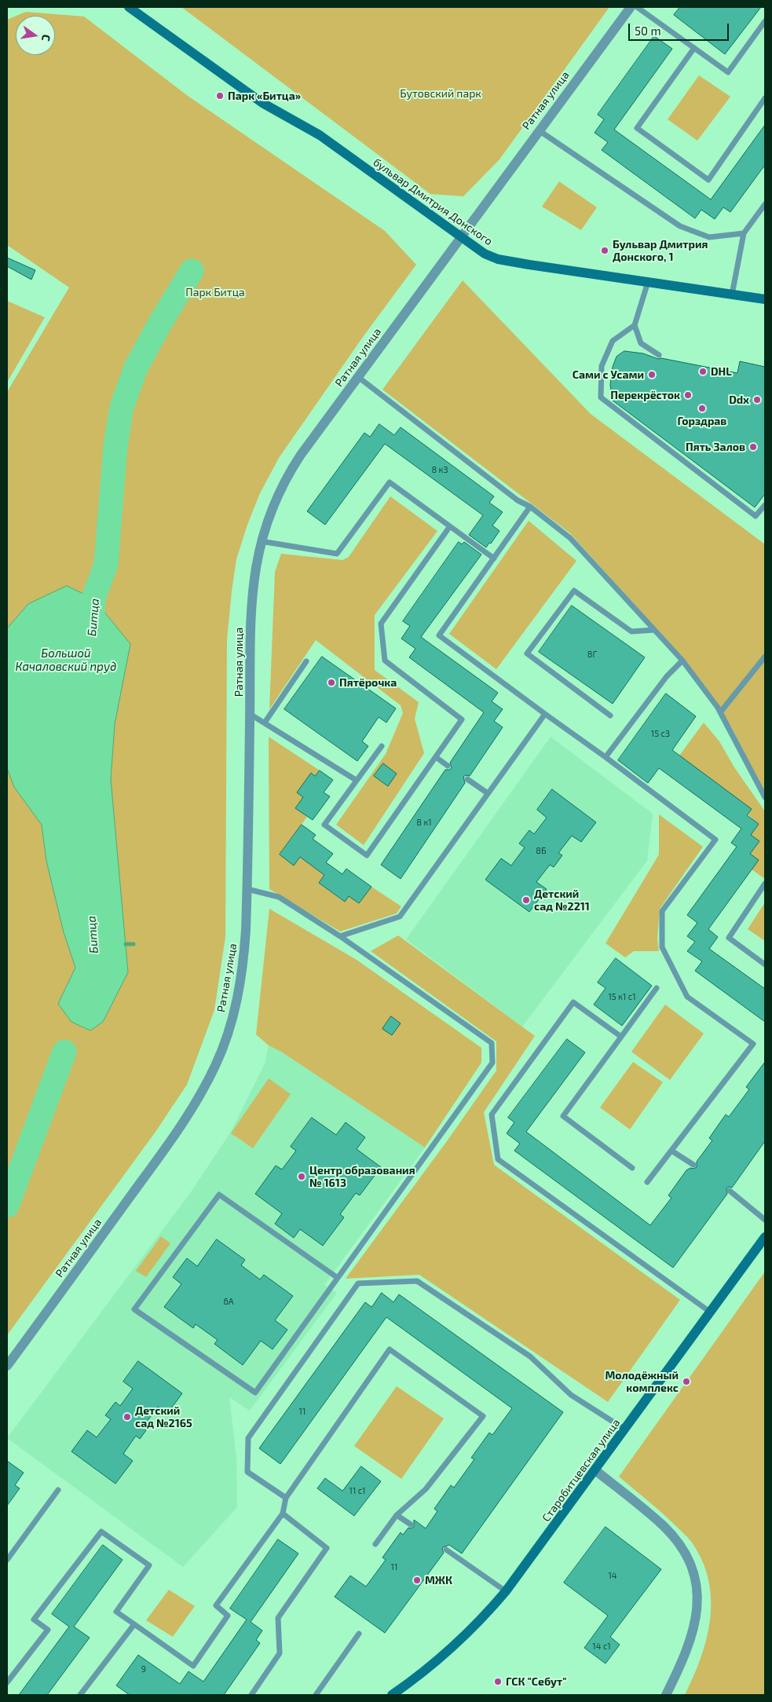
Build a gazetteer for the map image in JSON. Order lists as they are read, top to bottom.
{
  "streets": {
    "street": ["Ратная улица", "бульвар Дмитрия Донского", "Старобитцевская улица"]
  },
  "crossings": [
    ["Ратная улица", "бульвар Дмитрия Донского"]
  ],
  "water": ["Битца", "Большой Качаловский пруд"],
  "parks": ["Бутовский парк", "Парк Битца"],
  "places": [
    "Парк «Битца»",
    "Бульвар Дмитрия Донского, 1",
    "DHL",
    "Сами с Усами",
    "Перекрёсток",
    "Ddx",
    "Горздрав",
    "Пять Залов",
    "Пятёрочка",
    "Детский сад №2211",
    "Центр образования № 1613",
    "Молодёжный комплекс",
    "Детский сад №2165",
    "МЖК",
    "ГСК \"Себут\""
  ],
  "house_numbers": [
    "8 к3",
    "8Г",
    "15 с3",
    "8 к1",
    "8Б",
    "15 к1 с1",
    "6А",
    "11",
    "11 с1",
    "11",
    "14",
    "14 с1",
    "9"
  ],
  "scale_bar": "50 m",
  "north": "right"
}
